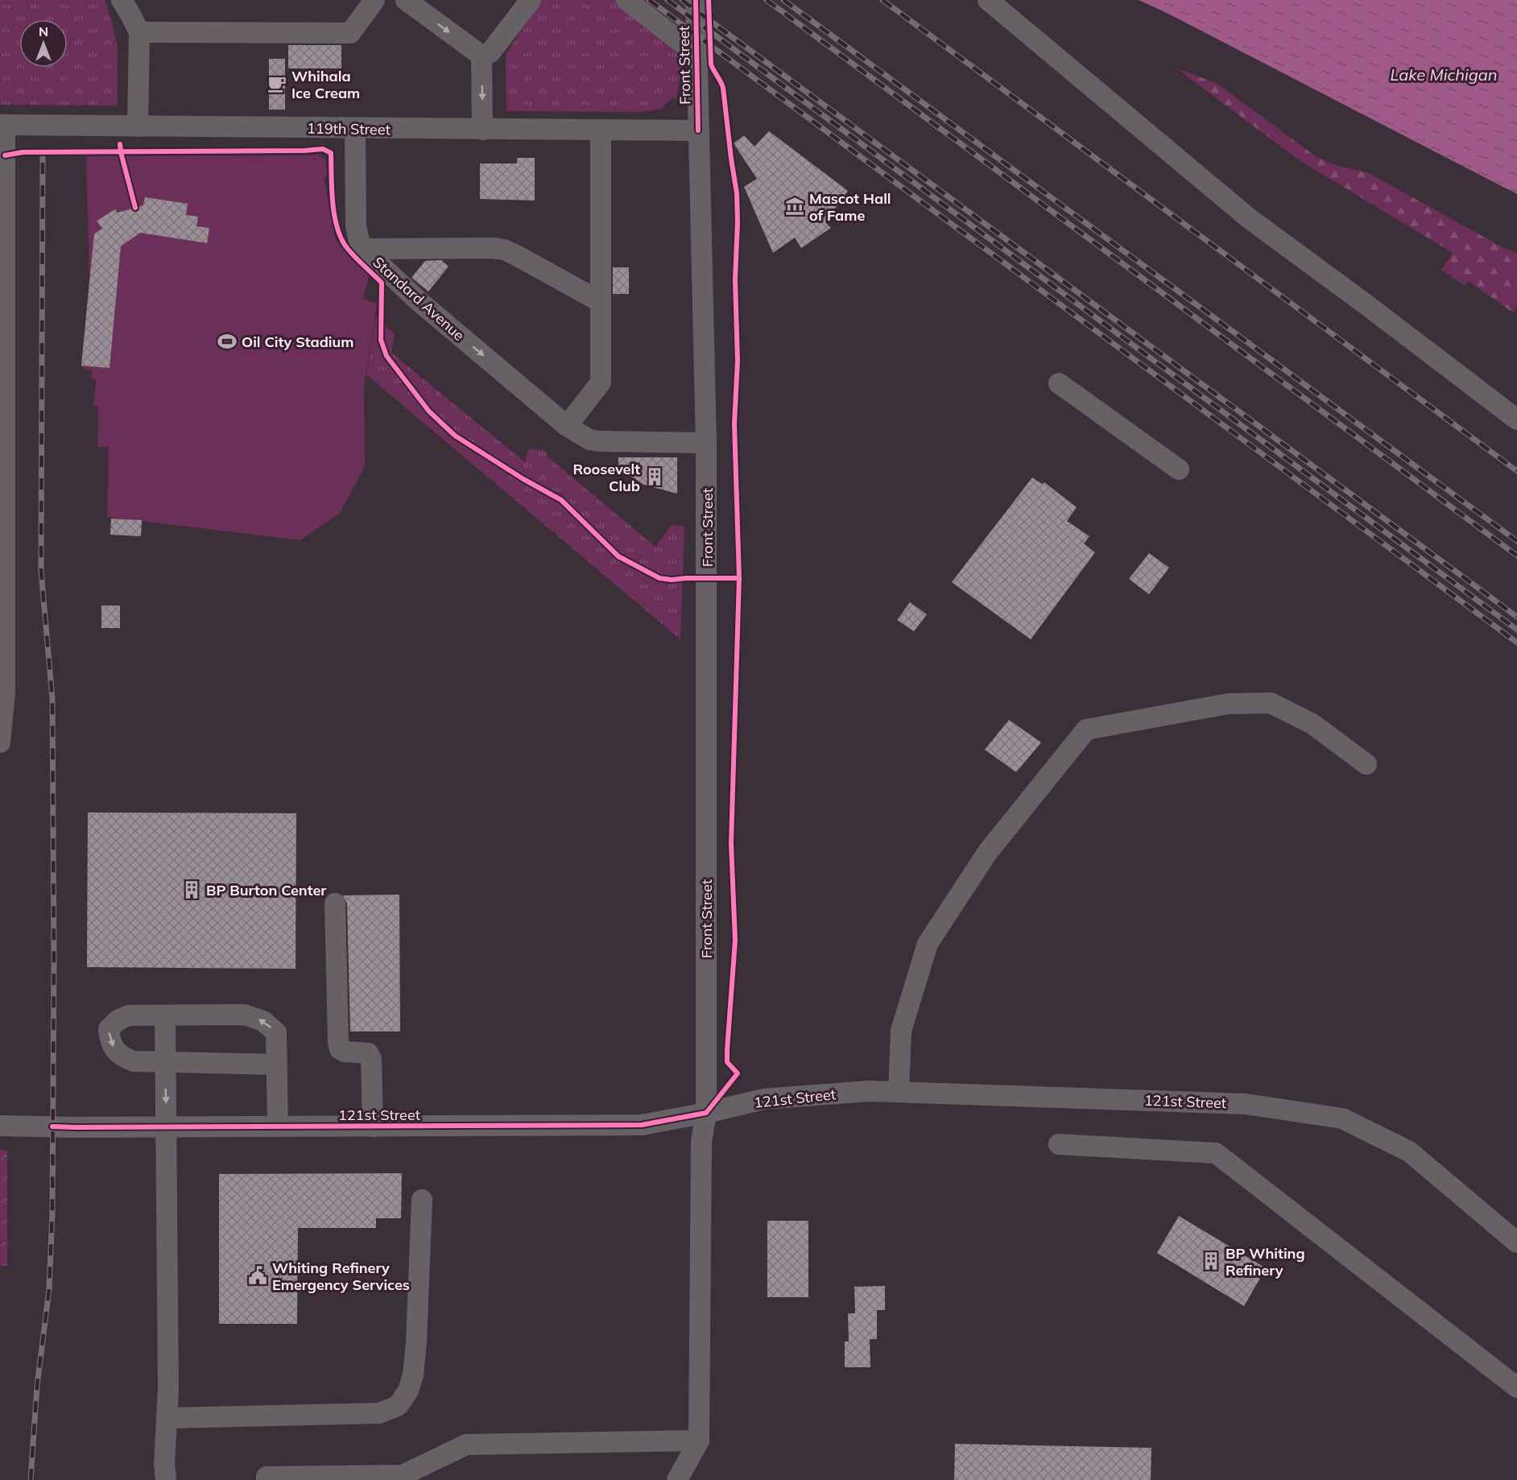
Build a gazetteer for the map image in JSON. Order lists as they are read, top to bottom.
{
  "streets": {
    "street": [
      "Front Street",
      "119th Street",
      "Standard Avenue",
      "121st Street"
    ]
  },
  "crossings": [
    ["Front Street", "119th Street"],
    ["Front Street", "Standard Avenue"],
    ["Front Street", "121st Street"],
    ["119th Street", "Standard Avenue"]
  ],
  "one_way": ["Standard Avenue"],
  "water": ["Lake Michigan"],
  "places": {
    "cafe": ["Whihala Ice Cream"],
    "museum": ["Mascot Hall of Fame"],
    "sports": ["Oil City Stadium"],
    "building": ["Roosevelt Club", "BP Burton Center", "BP Whiting Refinery"],
    "public building": ["Whiting Refinery Emergency Services"]
  },
  "north": "top"
}
